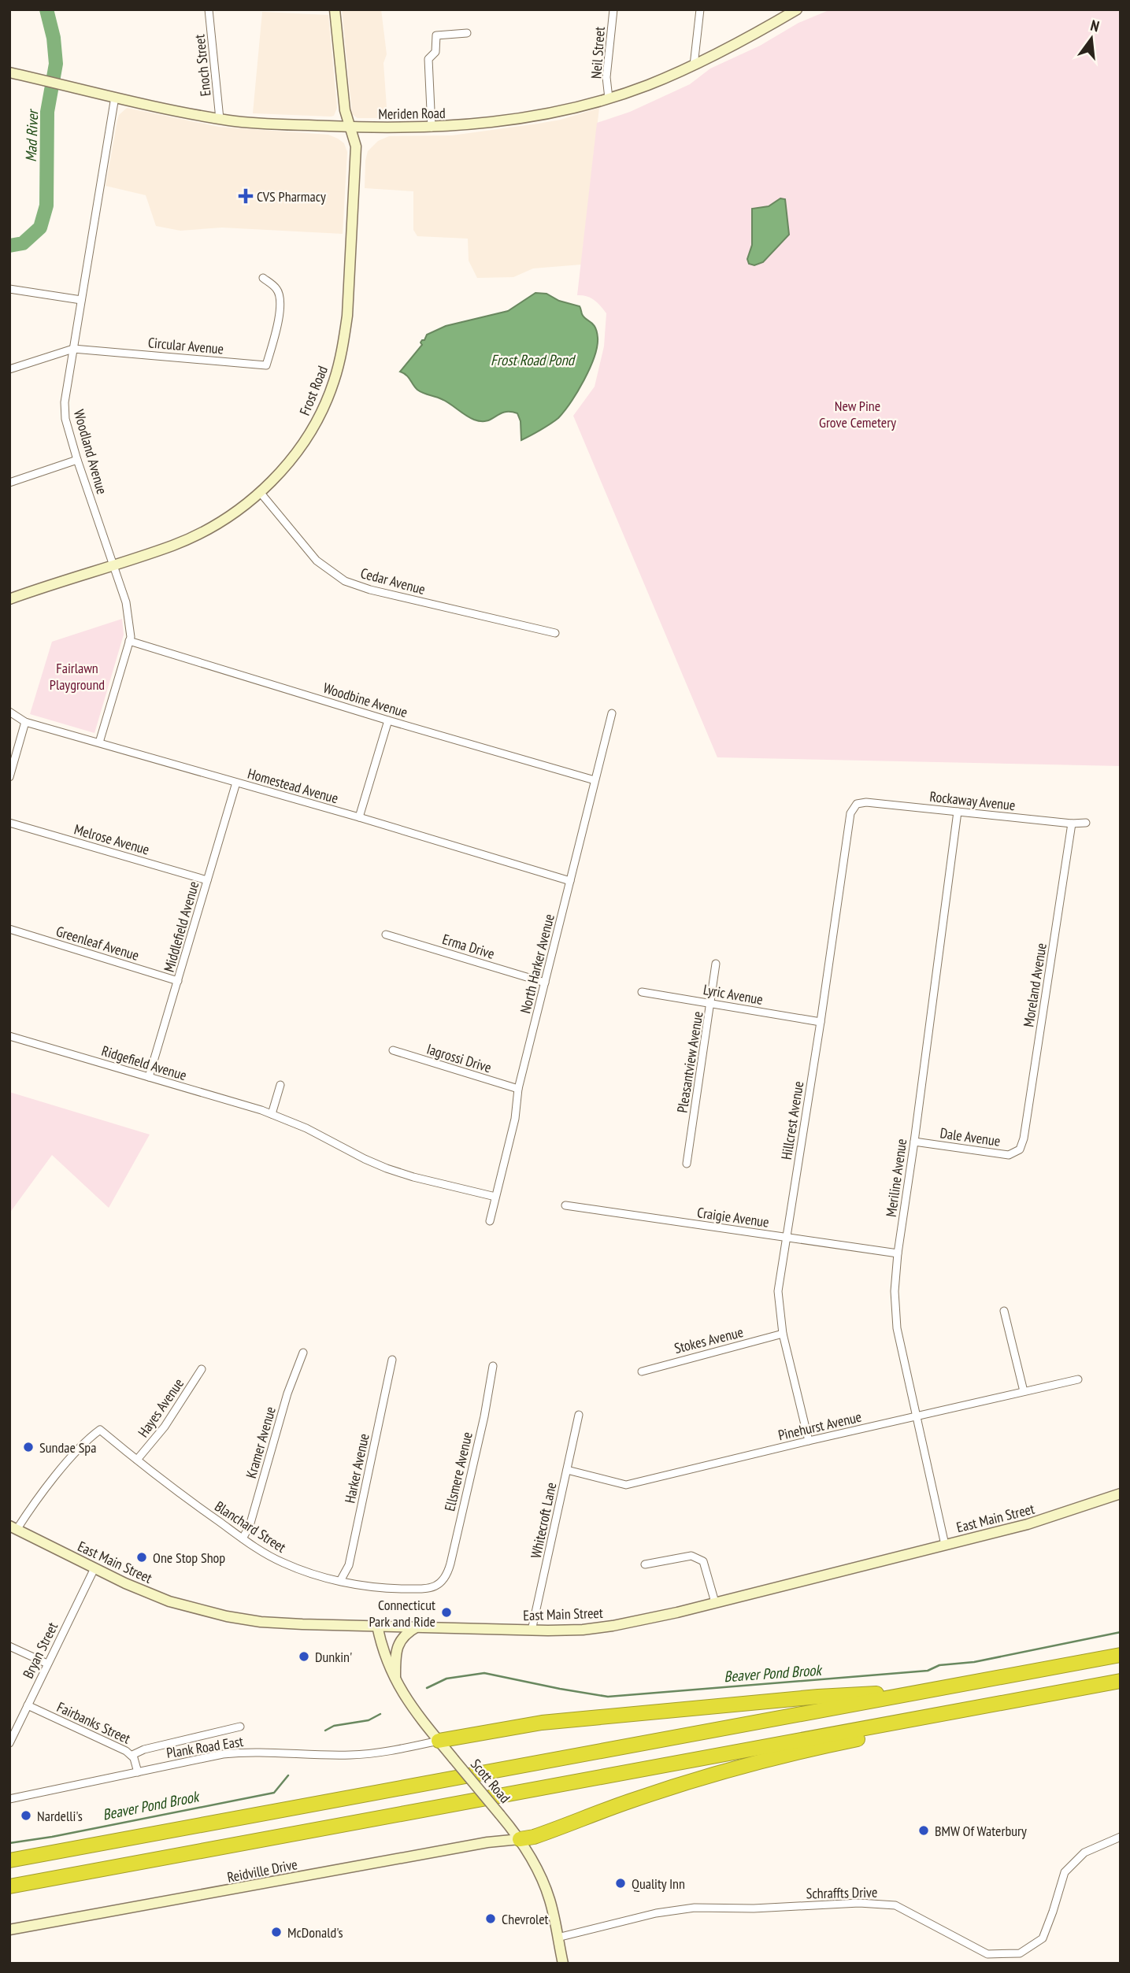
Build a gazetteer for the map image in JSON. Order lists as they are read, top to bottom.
{
  "streets": {
    "main road": [
      "Meriden Road",
      "Frost Road",
      "East Main Street",
      "Scott Road",
      "Reidville Drive"
    ],
    "street": [
      "Neil Street",
      "Enoch Street",
      "Circular Avenue",
      "Woodland Avenue",
      "Cedar Avenue",
      "Woodbine Avenue",
      "Homestead Avenue",
      "Rockaway Avenue",
      "Melrose Avenue",
      "Middlefield Avenue",
      "Greenleaf Avenue",
      "Erma Drive",
      "North Harker Avenue",
      "Moreland Avenue",
      "Lyric Avenue",
      "Iagrossi Drive",
      "Pleasantview Avenue",
      "Ridgefield Avenue",
      "Hillcrest Avenue",
      "Dale Avenue",
      "Meriline Avenue",
      "Craigie Avenue",
      "Stokes Avenue",
      "Hayes Avenue",
      "Pinehurst Avenue",
      "Kramer Avenue",
      "Harker Avenue",
      "Ellsmere Avenue",
      "Whitecroft Lane",
      "Blanchard Street",
      "Bryan Street",
      "Fairbanks Street",
      "Plank Road East",
      "Schraffts Drive"
    ]
  },
  "crossings": [
    ["Neil Street", "Meriden Road"],
    ["Enoch Street", "Meriden Road"],
    ["Meriden Road", "Frost Road"],
    ["Meriden Road", "Woodland Avenue"],
    ["Circular Avenue", "Woodland Avenue"],
    ["Frost Road", "Woodland Avenue"],
    ["Frost Road", "Cedar Avenue"],
    ["Woodland Avenue", "Woodbine Avenue"],
    ["Woodland Avenue", "Homestead Avenue"],
    ["Woodbine Avenue", "North Harker Avenue"],
    ["Homestead Avenue", "Middlefield Avenue"],
    ["Homestead Avenue", "North Harker Avenue"],
    ["Rockaway Avenue", "Moreland Avenue"],
    ["Rockaway Avenue", "Hillcrest Avenue"],
    ["Rockaway Avenue", "Meriline Avenue"],
    ["Melrose Avenue", "Middlefield Avenue"],
    ["Middlefield Avenue", "Greenleaf Avenue"],
    ["Middlefield Avenue", "Ridgefield Avenue"],
    ["Erma Drive", "North Harker Avenue"],
    ["North Harker Avenue", "Iagrossi Drive"],
    ["North Harker Avenue", "Ridgefield Avenue"],
    ["Moreland Avenue", "Dale Avenue"],
    ["Lyric Avenue", "Pleasantview Avenue"],
    ["Lyric Avenue", "Hillcrest Avenue"],
    ["Hillcrest Avenue", "Craigie Avenue"],
    ["Hillcrest Avenue", "Stokes Avenue"],
    ["Hillcrest Avenue", "Pinehurst Avenue"],
    ["Dale Avenue", "Meriline Avenue"],
    ["Meriline Avenue", "Craigie Avenue"],
    ["Meriline Avenue", "Pinehurst Avenue"],
    ["Meriline Avenue", "East Main Street"],
    ["Hayes Avenue", "Blanchard Street"],
    ["Pinehurst Avenue", "Whitecroft Lane"],
    ["Kramer Avenue", "Blanchard Street"],
    ["Harker Avenue", "Blanchard Street"],
    ["Ellsmere Avenue", "Blanchard Street"],
    ["East Main Street", "Whitecroft Lane"],
    ["East Main Street", "Blanchard Street"],
    ["East Main Street", "Bryan Street"],
    ["East Main Street", "Scott Road"],
    ["Bryan Street", "Fairbanks Street"],
    ["Fairbanks Street", "Plank Road East"],
    ["Plank Road East", "Scott Road"],
    ["Scott Road", "Reidville Drive"],
    ["Scott Road", "Schraffts Drive"]
  ],
  "water": ["Mad River", "Frost Road Pond", "Beaver Pond Brook"],
  "parks": ["New Pine Grove Cemetery", "Fairlawn Playground"],
  "places": {
    "health": ["CVS Pharmacy"],
    "other": [
      "Sundae Spa",
      "One Stop Shop",
      "Connecticut Park and Ride",
      "Dunkin'",
      "Nardelli's",
      "BMW Of Waterbury",
      "Quality Inn",
      "Chevrolet",
      "McDonald's"
    ]
  },
  "north": "top"
}
